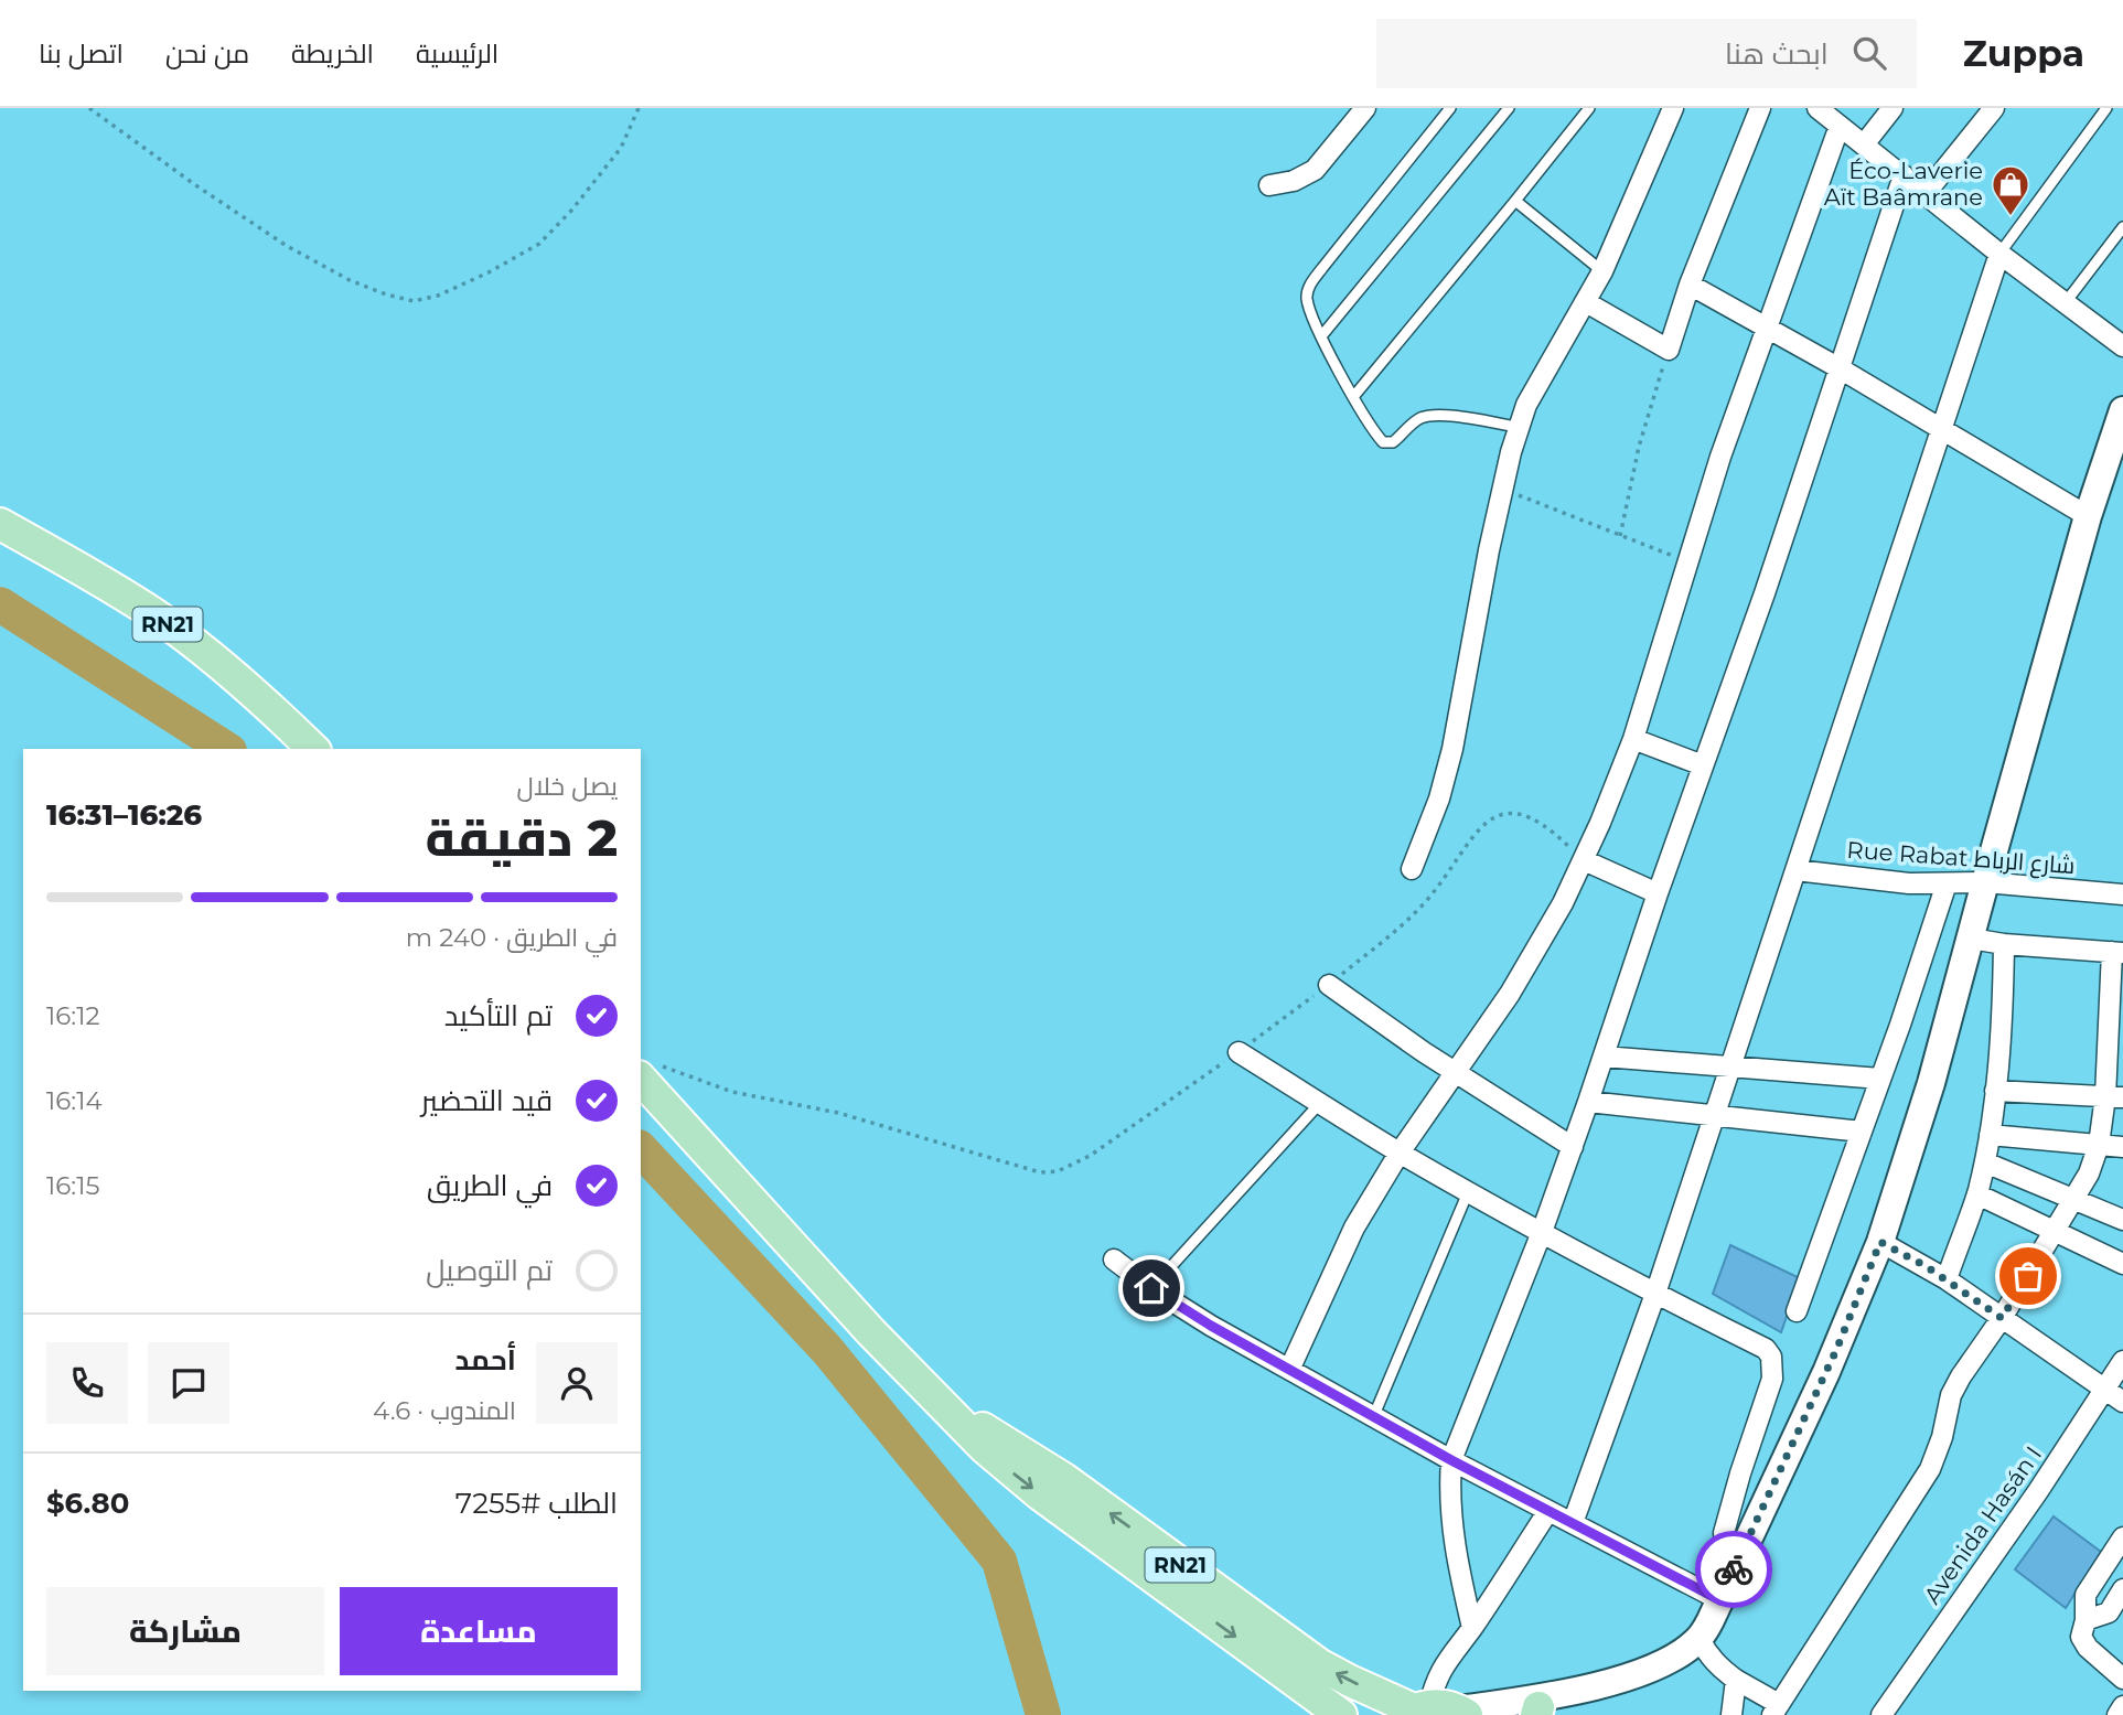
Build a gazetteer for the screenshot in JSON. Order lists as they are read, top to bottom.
{
  "streets": {
    "main road": ["RN21"],
    "street": ["Rue Rabat شارع الرباط", "Avenida Hasán I"]
  },
  "places": {
    "shop": ["Éco-Laverie Aït Baâmrane"]
  },
  "page": {
    "header": "Zuppa",
    "search": "ابحث هنا",
    "nav": [
      "الرئيسية",
      "الخريطة",
      "من نحن",
      "اتصل بنا"
    ],
    "heading": ["2 دقيقة", "يصل خلال", "16:26–16:31"],
    "panel": [
      "أحمد",
      "المندوب · 4.6",
      "الطلب #7255",
      "$6.80"
    ],
    "bar": "في الطريق · 240 m",
    "list": [
      ["تم التأكيد", "16:12"],
      ["قيد التحضير", "16:14"],
      ["في الطريق", "16:15"],
      "تم التوصيل"
    ],
    "buttons": ["مساعدة", "مشاركة"]
  }
}
